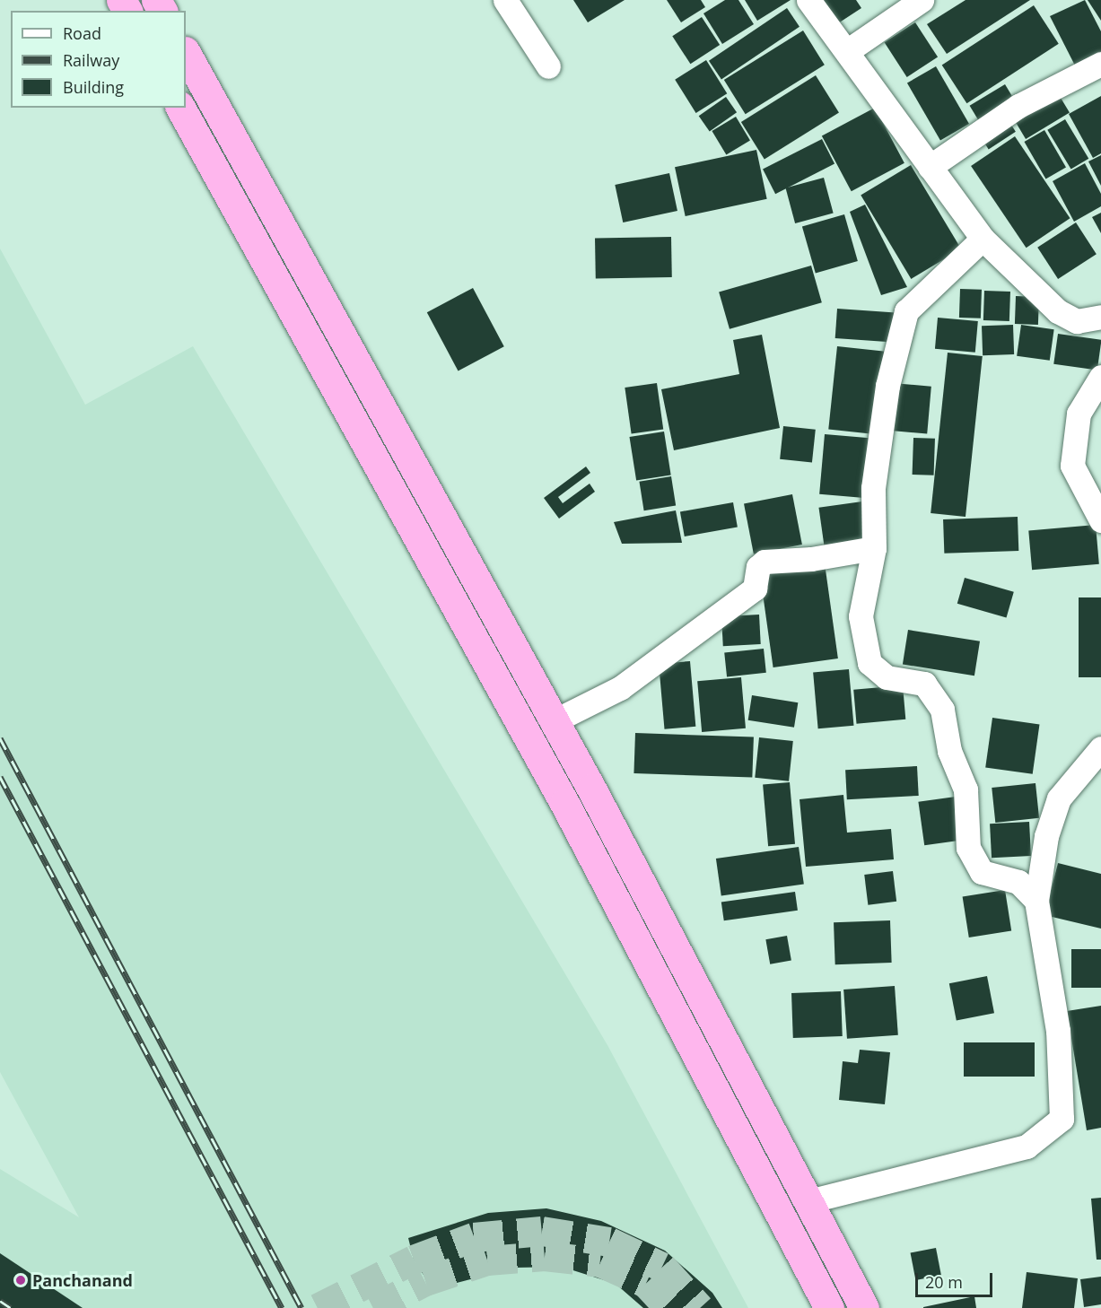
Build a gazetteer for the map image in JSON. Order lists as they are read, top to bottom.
{
  "places": ["Panchanand"],
  "legend": ["Road", "Railway", "Building"],
  "scale_bar": "20 m"
}
